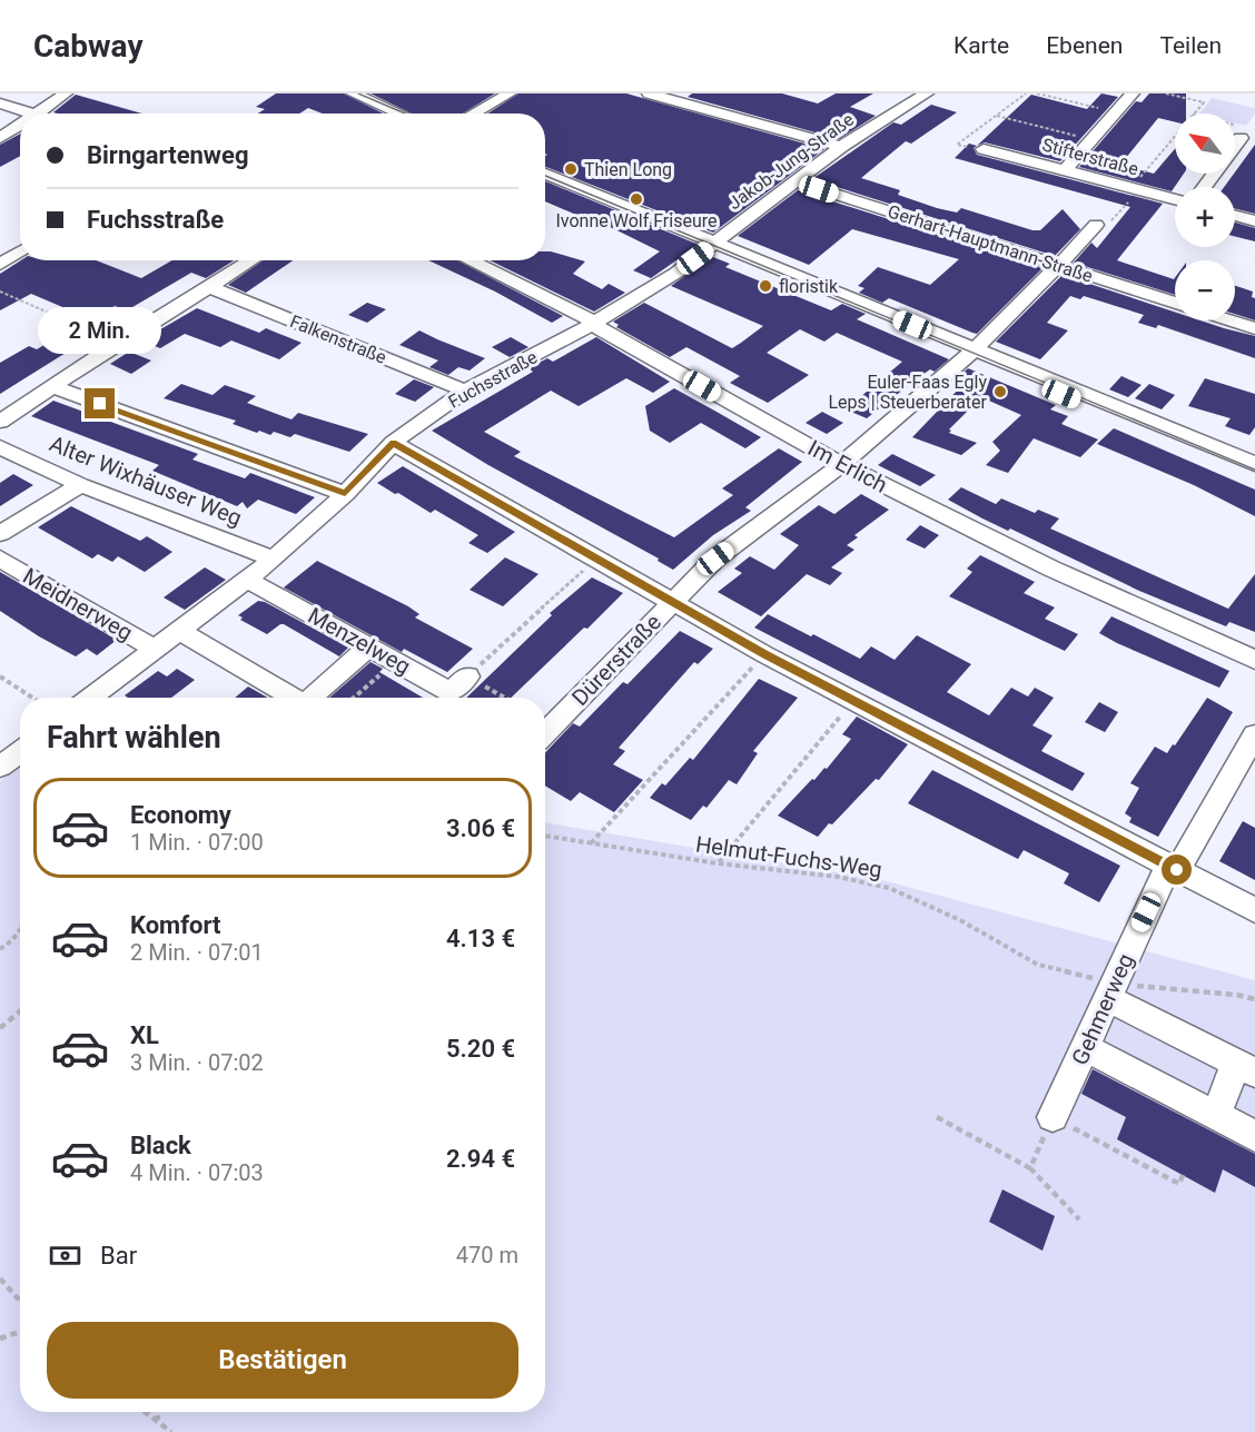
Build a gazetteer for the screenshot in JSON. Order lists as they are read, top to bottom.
{
  "streets": {
    "street": [
      "Stifterstraße",
      "Jakob-Jung-Straße",
      "Gerhart-Hauptmann-Straße",
      "Falkenstraße",
      "Fuchsstraße",
      "Im Erlich",
      "Alter Wixhäuser Weg",
      "Meidnerweg",
      "Menzelweg",
      "Dürerstraße",
      "Gehmerweg"
    ],
    "path": ["Helmut-Fuchs-Weg"]
  },
  "crossings": [
    ["Jakob-Jung-Straße", "Gerhart-Hauptmann-Straße"],
    ["Jakob-Jung-Straße", "Fuchsstraße"],
    ["Gerhart-Hauptmann-Straße", "Dürerstraße"],
    ["Falkenstraße", "Fuchsstraße"],
    ["Fuchsstraße", "Im Erlich"],
    ["Fuchsstraße", "Alter Wixhäuser Weg"],
    ["Fuchsstraße", "Meidnerweg"],
    ["Fuchsstraße", "Menzelweg"],
    ["Im Erlich", "Dürerstraße"],
    ["Helmut-Fuchs-Weg", "Gehmerweg"]
  ],
  "places": [
    "Thien Long",
    "Ivonne Wolf Friseure",
    "floristik",
    "Euler-Faas Egly Leps | Steuerberater"
  ],
  "north": "top left",
  "page": {
    "header": "Cabway",
    "nav": ["Karte", "Ebenen", "Teilen"],
    "map_buttons": ["+", "−"],
    "banner": ["Birngartenweg", "Fuchsstraße"],
    "bubble": "2 Min.",
    "heading": "Fahrt wählen",
    "list": [
      {
        "name": "Economy",
        "note": "1 Min. · 07:00",
        "value": "3.06 €"
      },
      {
        "name": "Komfort",
        "note": "2 Min. · 07:01",
        "value": "4.13 €"
      },
      {
        "name": "XL",
        "note": "3 Min. · 07:02",
        "value": "5.20 €"
      },
      {
        "name": "Black",
        "note": "4 Min. · 07:03",
        "value": "2.94 €"
      }
    ],
    "pay": ["Bar", "470 m"],
    "buttons": "Bestätigen"
  }
}
